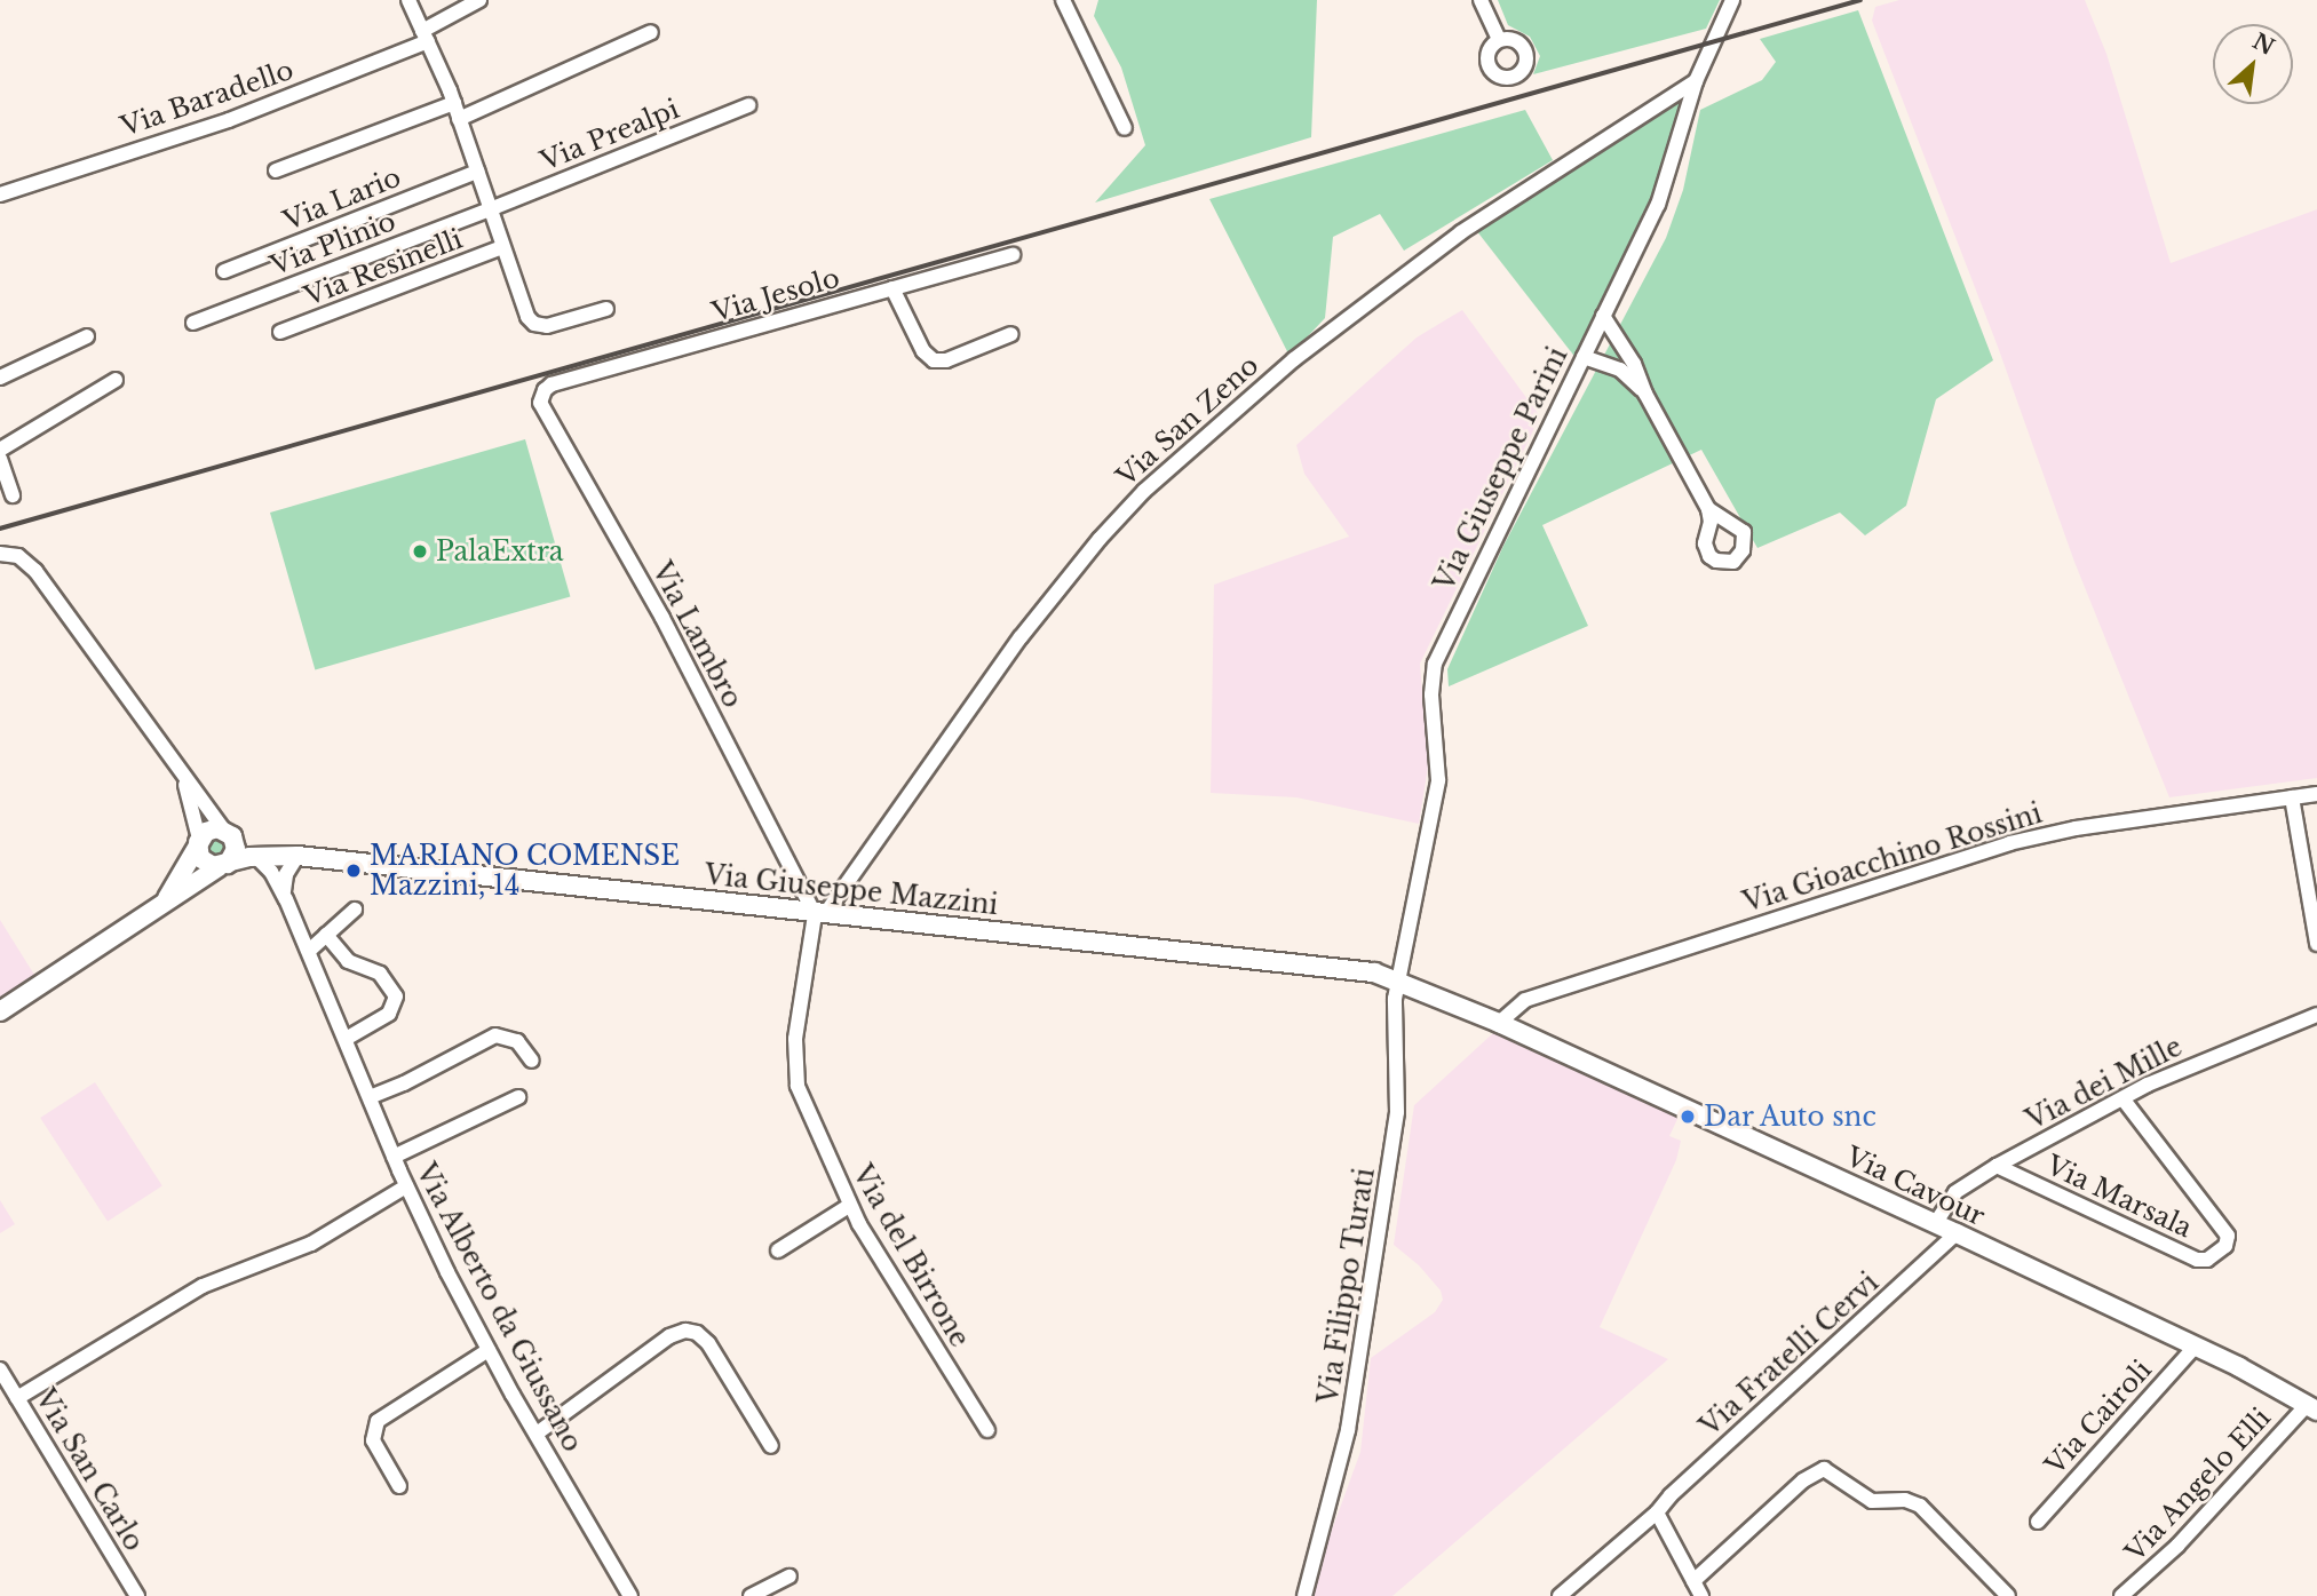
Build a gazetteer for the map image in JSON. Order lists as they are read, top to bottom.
{
  "streets": {
    "street": [
      "Via Baradello",
      "Via Prealpi",
      "Via Lario",
      "Via Plinio",
      "Via Resinelli",
      "Via Jesolo",
      "Via San Zeno",
      "Via Giuseppe Parini",
      "Via Lambro",
      "Via Gioacchino Rossini",
      "Via Giuseppe Mazzini",
      "Via dei Mille",
      "Via Cavour",
      "Via Marsala",
      "Via del Birrone",
      "Via Filippo Turati",
      "Via Alberto da Giussano",
      "Via Fratelli Cervi",
      "Via Cairoli",
      "Via San Carlo",
      "Via Angelo Elli"
    ]
  },
  "crossings": [
    ["Via Prealpi", "Via Plinio"],
    ["Via Jesolo", "Via Lambro"],
    ["Via San Zeno", "Via Giuseppe Parini"],
    ["Via San Zeno", "Via Lambro"],
    ["Via San Zeno", "Via Giuseppe Mazzini"],
    ["Via San Zeno", "Via del Birrone"],
    ["Via Giuseppe Parini", "Via Giuseppe Mazzini"],
    ["Via Giuseppe Parini", "Via Cavour"],
    ["Via Giuseppe Parini", "Via Filippo Turati"],
    ["Via Lambro", "Via Giuseppe Mazzini"],
    ["Via Lambro", "Via del Birrone"],
    ["Via Gioacchino Rossini", "Via Cavour"],
    ["Via Giuseppe Mazzini", "Via Cavour"],
    ["Via Giuseppe Mazzini", "Via del Birrone"],
    ["Via Giuseppe Mazzini", "Via Filippo Turati"],
    ["Via Giuseppe Mazzini", "Via Alberto da Giussano"],
    ["Via dei Mille", "Via Cavour"],
    ["Via dei Mille", "Via Marsala"],
    ["Via Cavour", "Via Filippo Turati"],
    ["Via Cavour", "Via Fratelli Cervi"],
    ["Via Cavour", "Via Cairoli"],
    ["Via Cavour", "Via Angelo Elli"]
  ],
  "places": ["PalaExtra", "MARIANO COMENSE Mazzini, 14", "Dar Auto snc"],
  "north": "top right"
}
